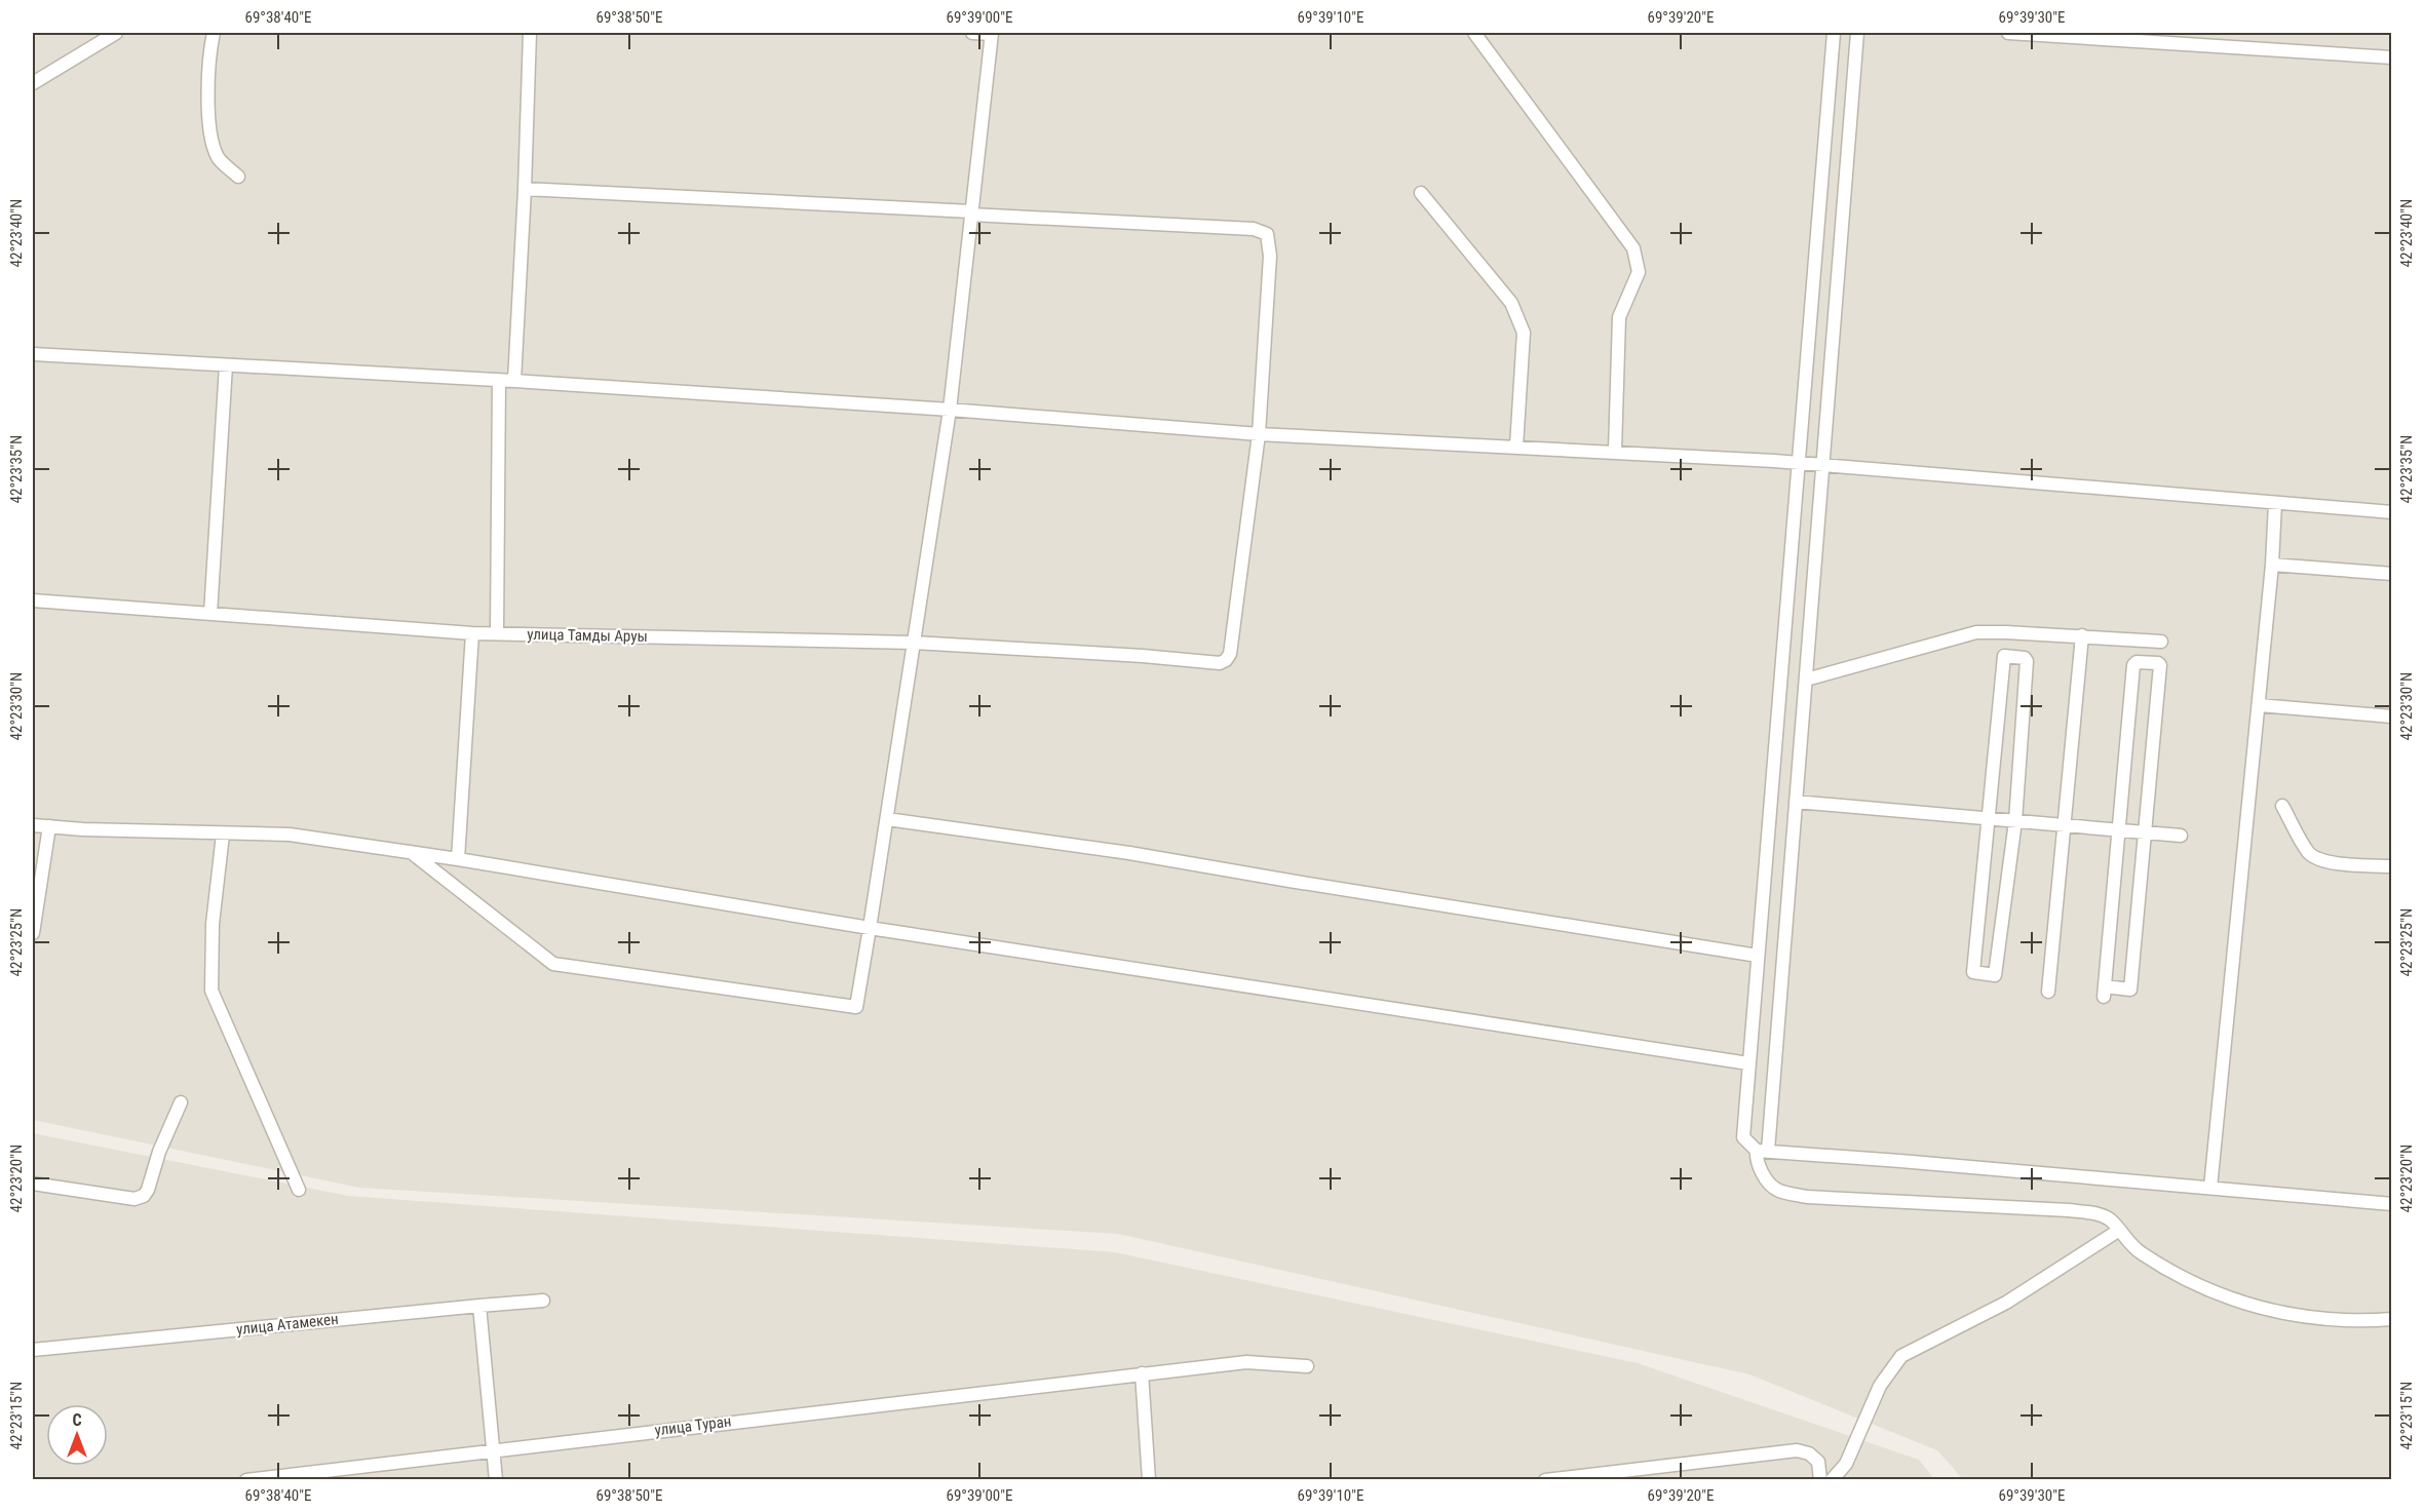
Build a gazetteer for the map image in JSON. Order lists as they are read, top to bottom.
{
  "streets": {
    "street": ["улица Тамды Аруы", "улица Атамекен", "улица Туран"]
  },
  "north": "top",
  "coordinates": [
    "69°38'40\"E",
    "69°38'50\"E",
    "69°39'00\"E",
    "69°39'10\"E",
    "69°39'20\"E",
    "69°39'30\"E",
    "42°23'40\"N",
    "42°23'35\"N",
    "42°23'30\"N",
    "42°23'25\"N",
    "42°23'20\"N",
    "42°23'15\"N"
  ]
}
